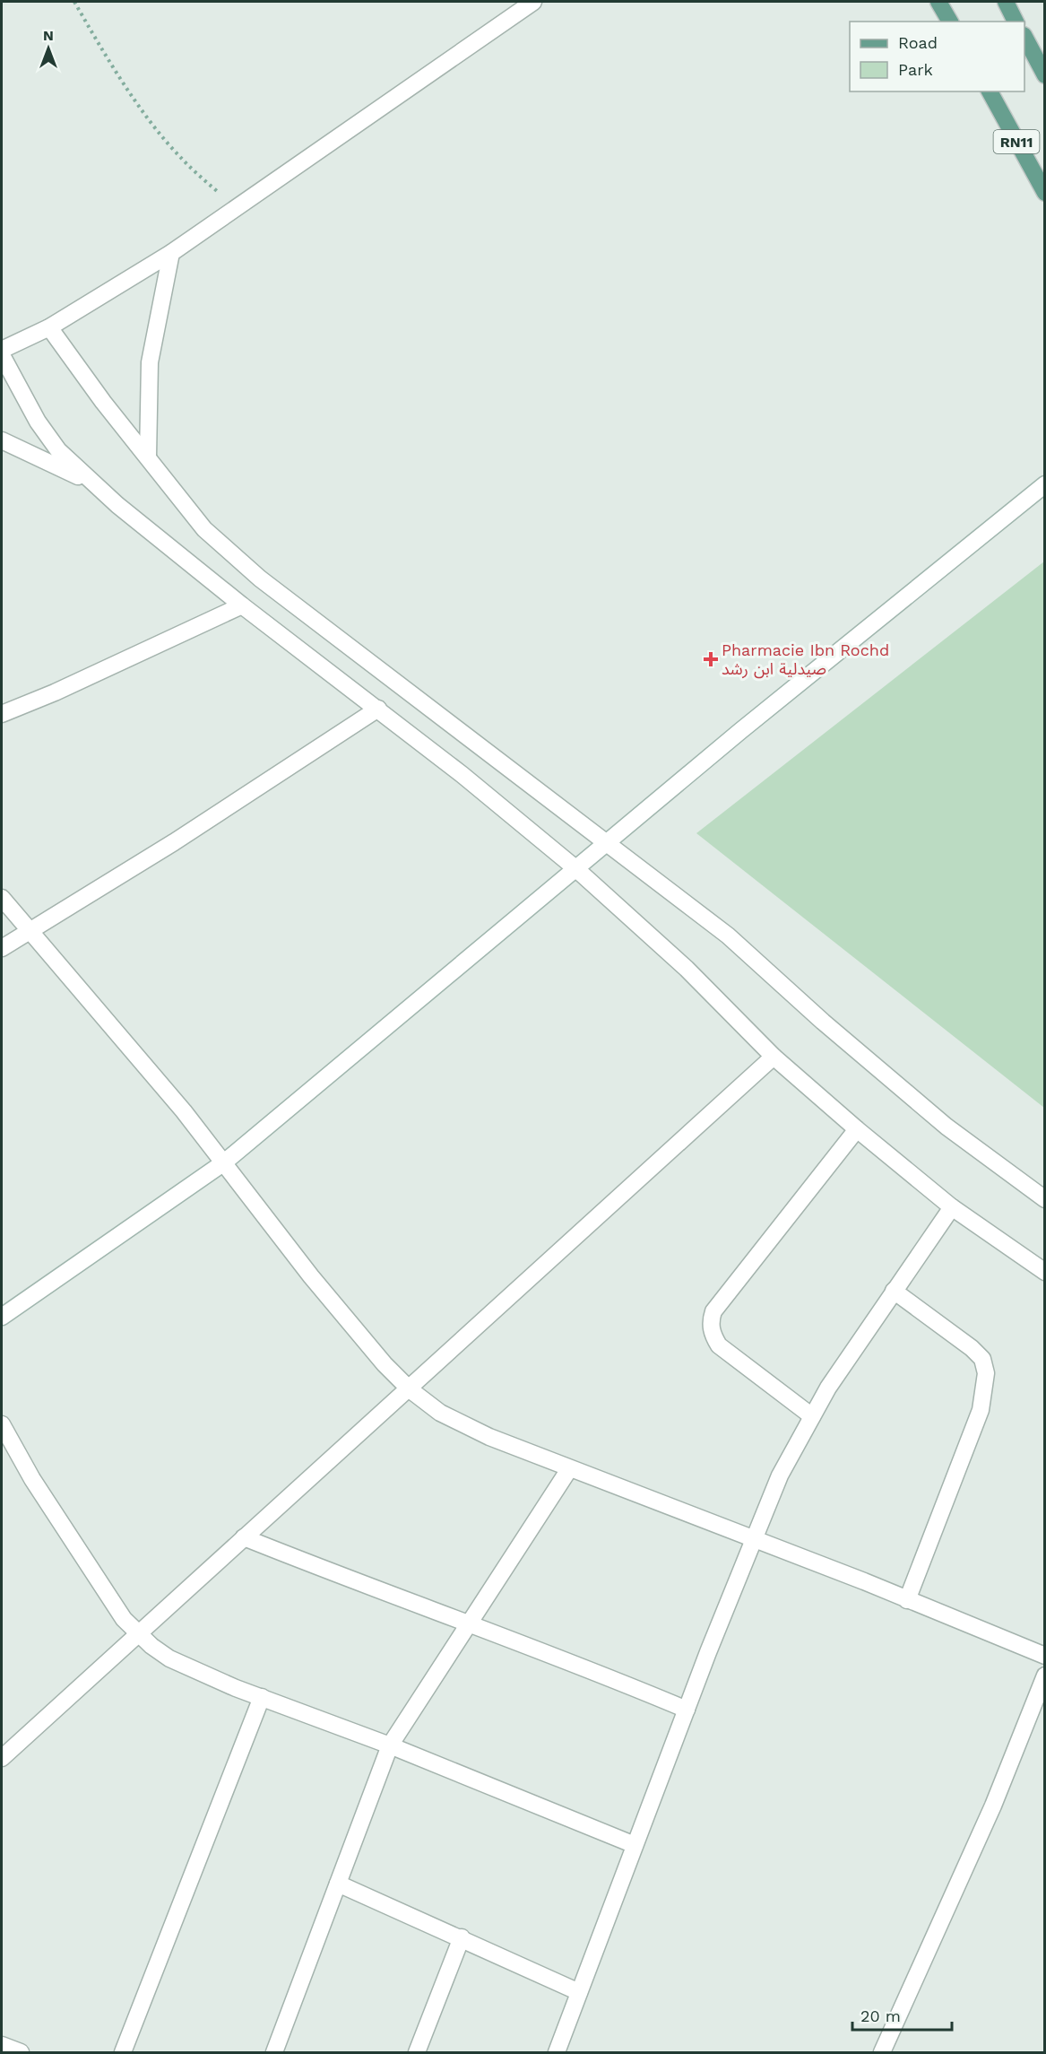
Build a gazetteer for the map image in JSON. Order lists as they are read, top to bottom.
{
  "streets": {
    "main road": ["RN11"]
  },
  "places": {
    "health": ["Pharmacie Ibn Rochd صيدلية ابن رشد"]
  },
  "legend": ["Road", "Park"],
  "scale_bar": "20 m",
  "north": "top"
}
